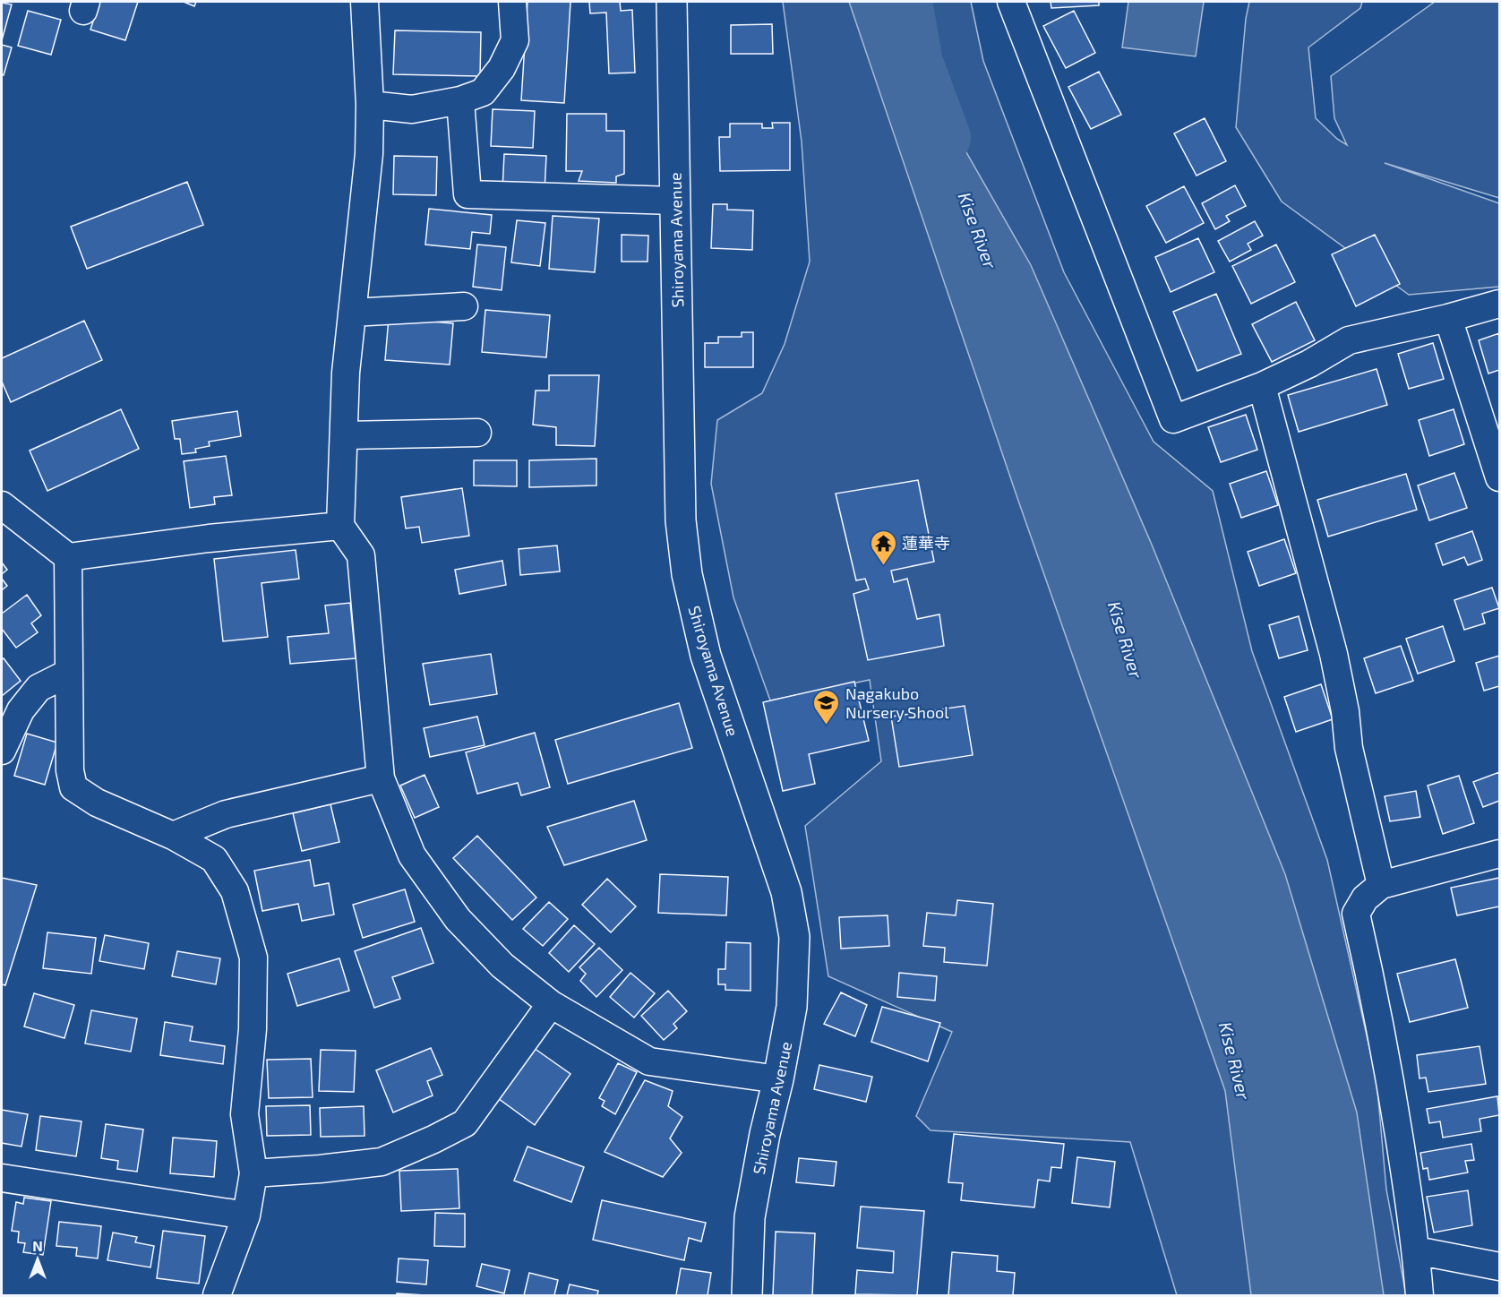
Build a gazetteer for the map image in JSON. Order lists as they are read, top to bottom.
{
  "streets": {
    "street": ["Shiroyama Avenue"]
  },
  "water": ["Kise River"],
  "places": {
    "temple": ["蓮華寺"],
    "school or university": ["Nagakubo Nursery Shool"]
  },
  "north": "top"
}
